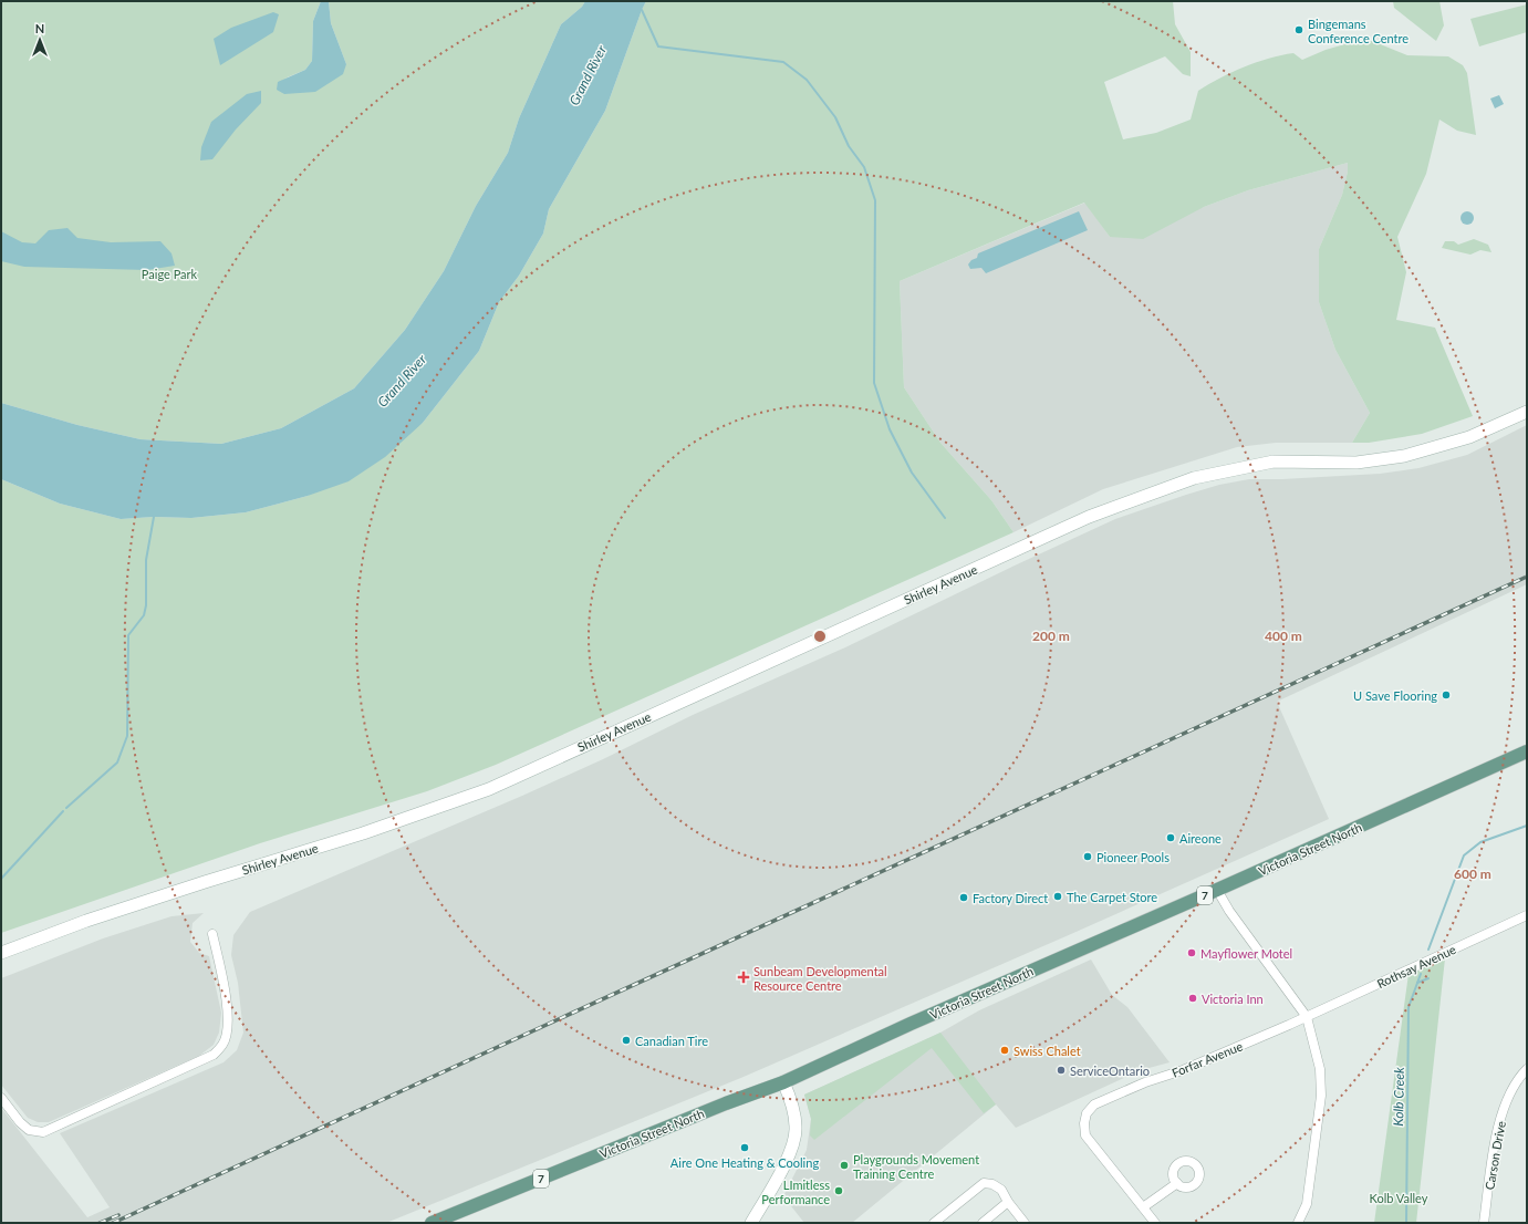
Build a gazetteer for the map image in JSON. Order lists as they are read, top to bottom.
{
  "streets": {
    "main road": ["Shirley Avenue", "Victoria Street North", "7"],
    "street": ["Rothsay Avenue", "Forfar Avenue", "Carson Drive"]
  },
  "crossings": [
    ["Rothsay Avenue", "Forfar Avenue"]
  ],
  "water": ["Grand River", "Kolb Creek"],
  "parks": ["Paige Park", "Kolb Valley"],
  "places": {
    "other": [
      "Bingemans Conference Centre",
      "U Save Flooring",
      "Aireone",
      "Pioneer Pools",
      "The Carpet Store",
      "Factory Direct",
      "Mayflower Motel",
      "Victoria Inn",
      "Canadian Tire",
      "Swiss Chalet",
      "ServiceOntario",
      "Aire One Heating & Cooling",
      "Playgrounds Movement Training Centre",
      "LImitless Performance"
    ],
    "health": ["Sunbeam Developmental Resource Centre"]
  },
  "north": "top",
  "rings": ["200 m", "400 m", "600 m"]
}
